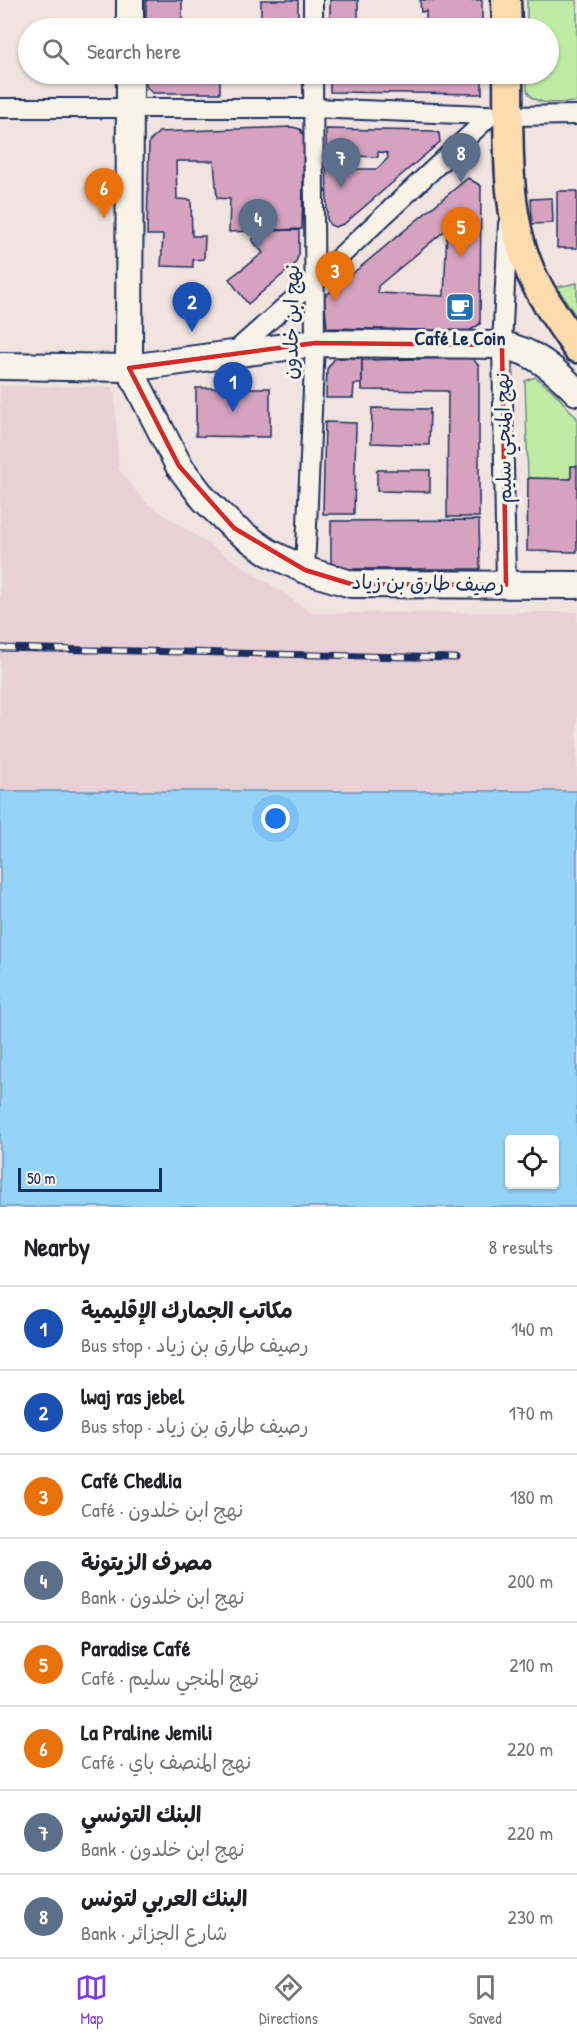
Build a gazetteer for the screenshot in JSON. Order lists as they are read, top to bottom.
{
  "streets": {
    "main road": ["نهج المنجي سليم"],
    "street": ["نهج ابن خلدون", "رصيف طارق بن زياد"]
  },
  "crossings": [
    ["نهج ابن خلدون", "رصيف طارق بن زياد"],
    ["نهج المنجي سليم", "رصيف طارق بن زياد"]
  ],
  "places": {
    "cafe": ["Café Le Coin"]
  },
  "scale_bar": "50 m",
  "page": {
    "search": "Search here",
    "pins": [
      "8",
      "7",
      "6",
      "4",
      "5",
      "3",
      "2",
      "1"
    ],
    "scale": "50 m",
    "heading": ["Nearby", "8 results"],
    "list": [
      {
        "mark": "1",
        "name": "مكاتب الجمارك الإقليمية",
        "note": "Bus stop · رصيف طارق بن زياد",
        "value": "140 m"
      },
      {
        "mark": "2",
        "name": "lwaj ras jebel",
        "note": "Bus stop · رصيف طارق بن زياد",
        "value": "170 m"
      },
      {
        "mark": "3",
        "name": "Café Chedlia",
        "note": "Café · نهج ابن خلدون",
        "value": "180 m"
      },
      {
        "mark": "4",
        "name": "مصرف الزيتونة",
        "note": "Bank · نهج ابن خلدون",
        "value": "200 m"
      },
      {
        "mark": "5",
        "name": "Paradise Café",
        "note": "Café · نهج المنجي سليم",
        "value": "210 m"
      },
      {
        "mark": "6",
        "name": "La Praline Jemili",
        "note": "Café · نهج المنصف باي",
        "value": "220 m"
      },
      {
        "mark": "7",
        "name": "البنك التونسي",
        "note": "Bank · نهج ابن خلدون",
        "value": "220 m"
      },
      {
        "mark": "8",
        "name": "البنك العربي لتونس",
        "note": "Bank · شارع الجزائر",
        "value": "230 m"
      }
    ],
    "nav": ["Map", "Directions", "Saved"]
  }
}
